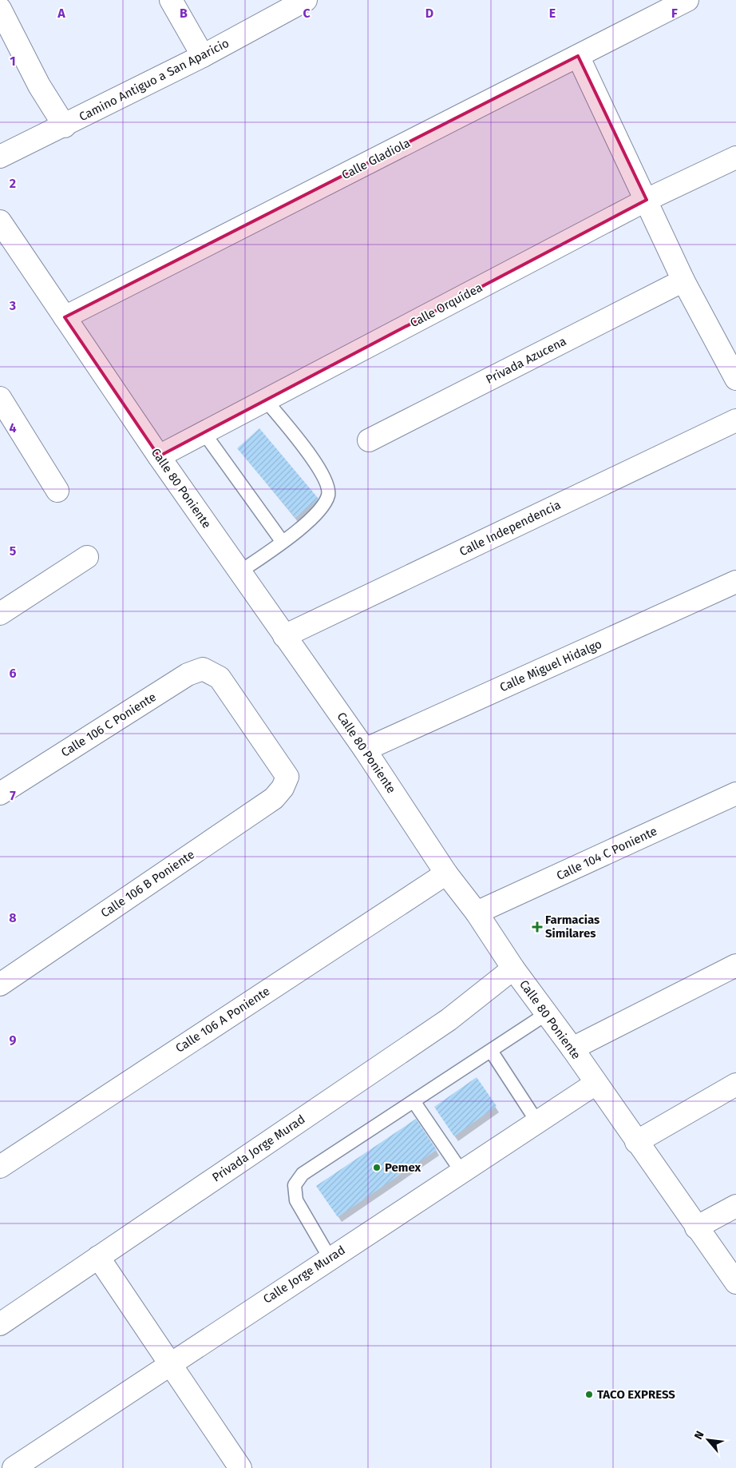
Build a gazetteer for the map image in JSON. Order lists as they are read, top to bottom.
{
  "streets": {
    "street": [
      "Camino Antiguo a San Aparicio",
      "Calle Gladiola",
      "Calle Orquídea",
      "Privada Azucena",
      "Calle 80 Poniente",
      "Calle Independencia",
      "Calle Miguel Hidalgo",
      "Calle 106 C Poniente",
      "Calle 104 C Poniente",
      "Calle 106 B Poniente",
      "Calle 106 A Poniente",
      "Privada Jorge Murad",
      "Calle Jorge Murad"
    ]
  },
  "crossings": [
    ["Calle Gladiola", "Calle 80 Poniente"],
    ["Calle Orquídea", "Calle 80 Poniente"],
    ["Calle 80 Poniente", "Calle Independencia"],
    ["Calle 80 Poniente", "Calle Miguel Hidalgo"],
    ["Calle 80 Poniente", "Calle 104 C Poniente"],
    ["Calle 80 Poniente", "Calle 106 A Poniente"],
    ["Calle 80 Poniente", "Privada Jorge Murad"],
    ["Calle 80 Poniente", "Calle Jorge Murad"],
    ["Calle 106 C Poniente", "Calle 106 B Poniente"]
  ],
  "places": {
    "health": ["Farmacias Similares"],
    "other": ["Pemex", "TACO EXPRESS"]
  },
  "north": "top left",
  "grid": {
    "columns": [
      "A",
      "B",
      "C",
      "D",
      "E",
      "F"
    ],
    "rows": [
      "1",
      "2",
      "3",
      "4",
      "5",
      "6",
      "7",
      "8",
      "9"
    ]
  }
}
